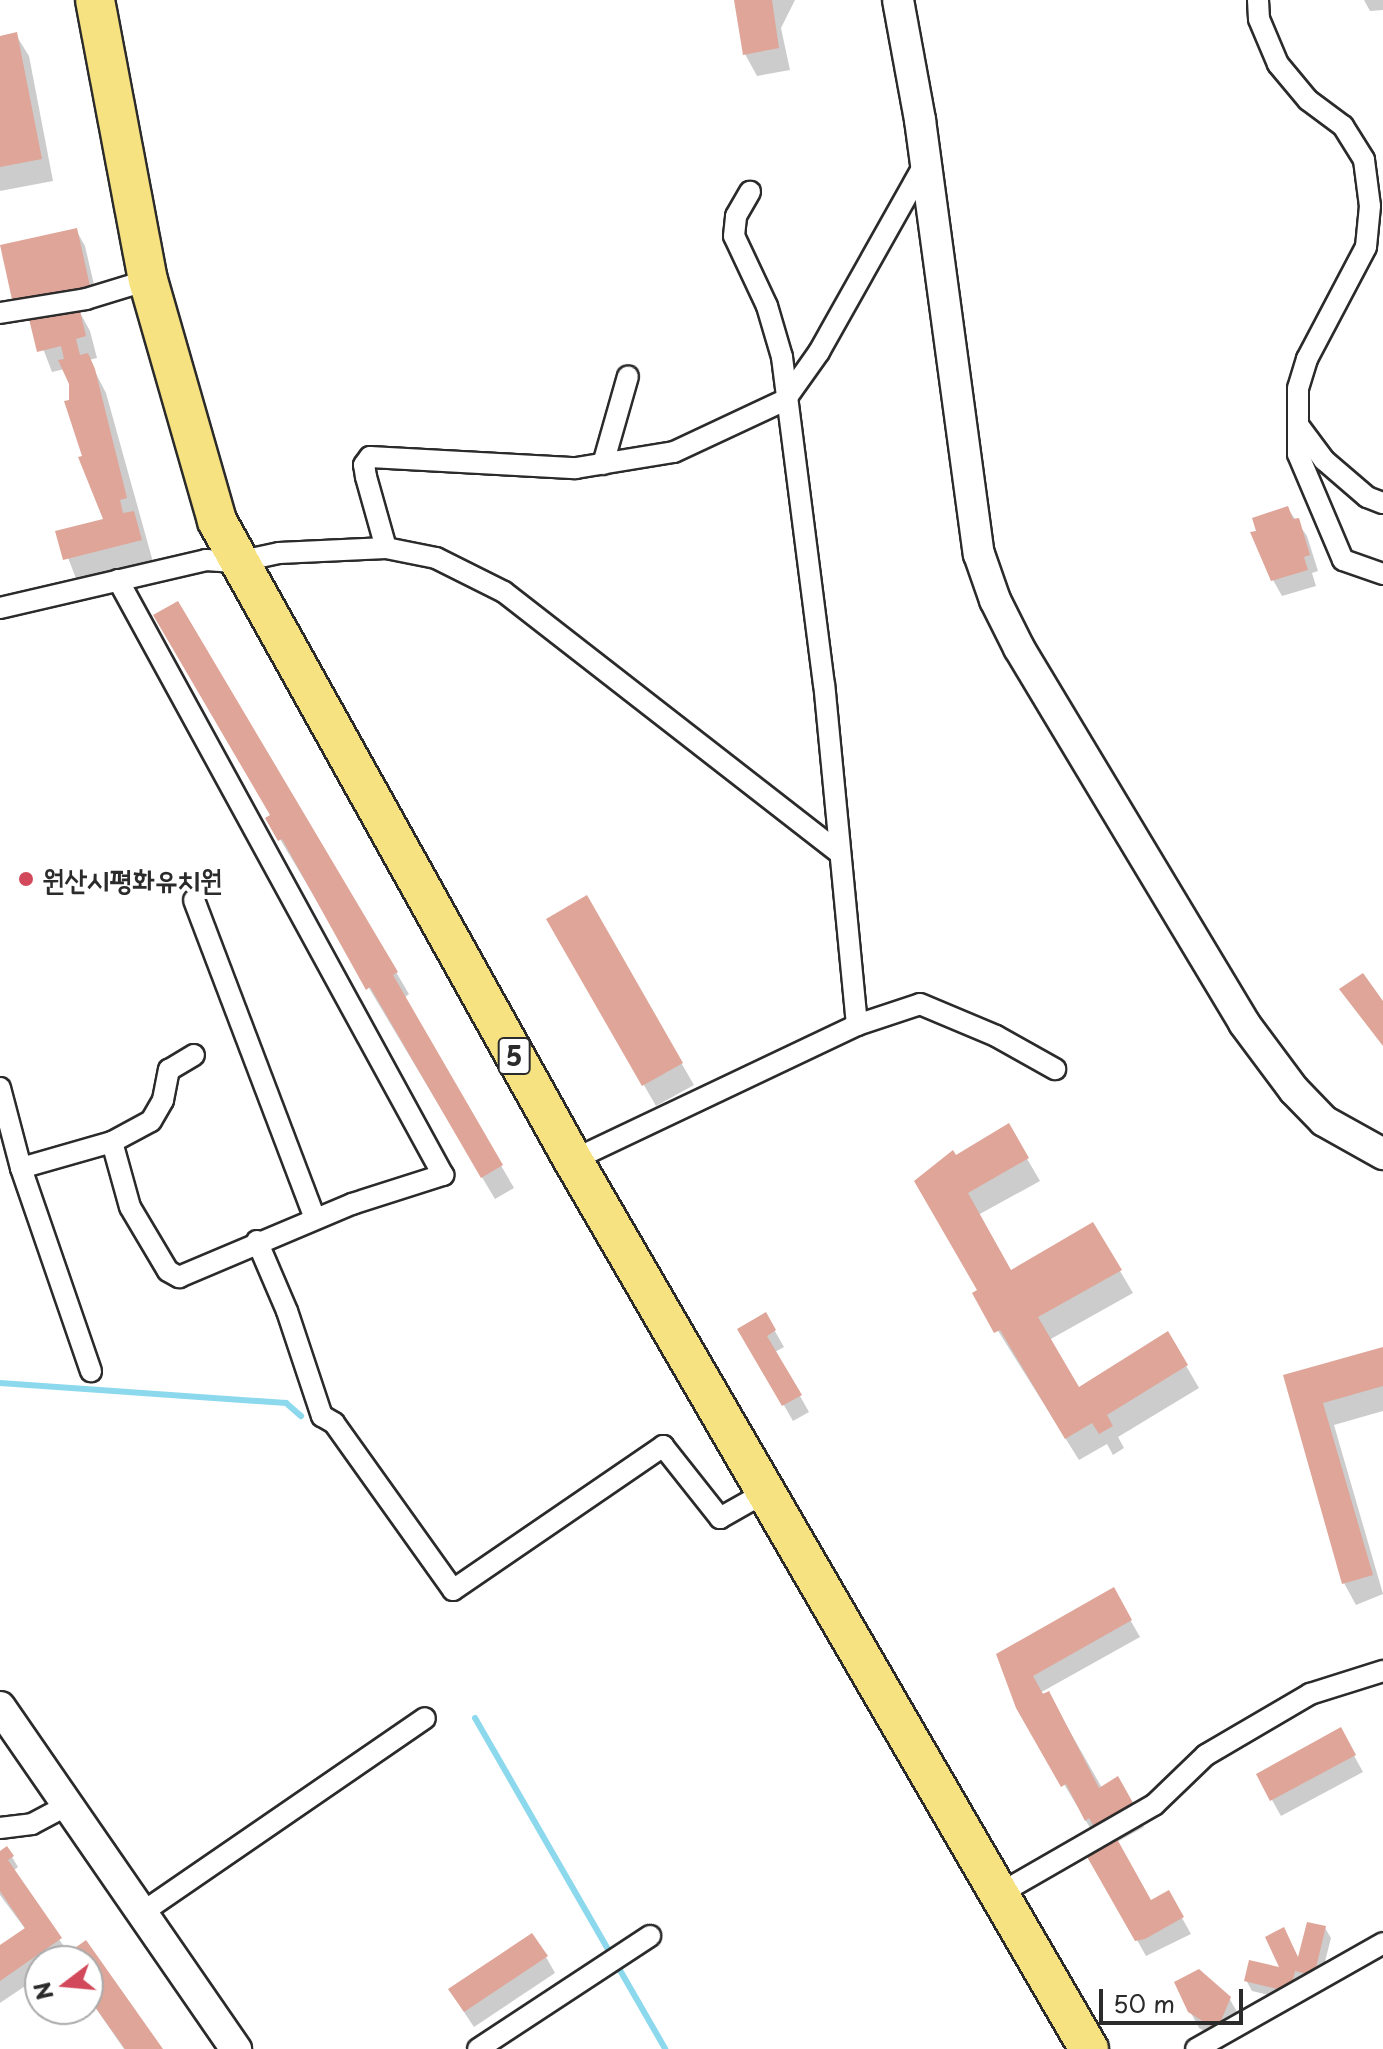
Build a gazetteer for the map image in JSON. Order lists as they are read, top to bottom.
{
  "streets": {
    "highway": ["5"]
  },
  "places": ["원산시평화유치원"],
  "scale_bar": "50 m",
  "north": "left"
}
